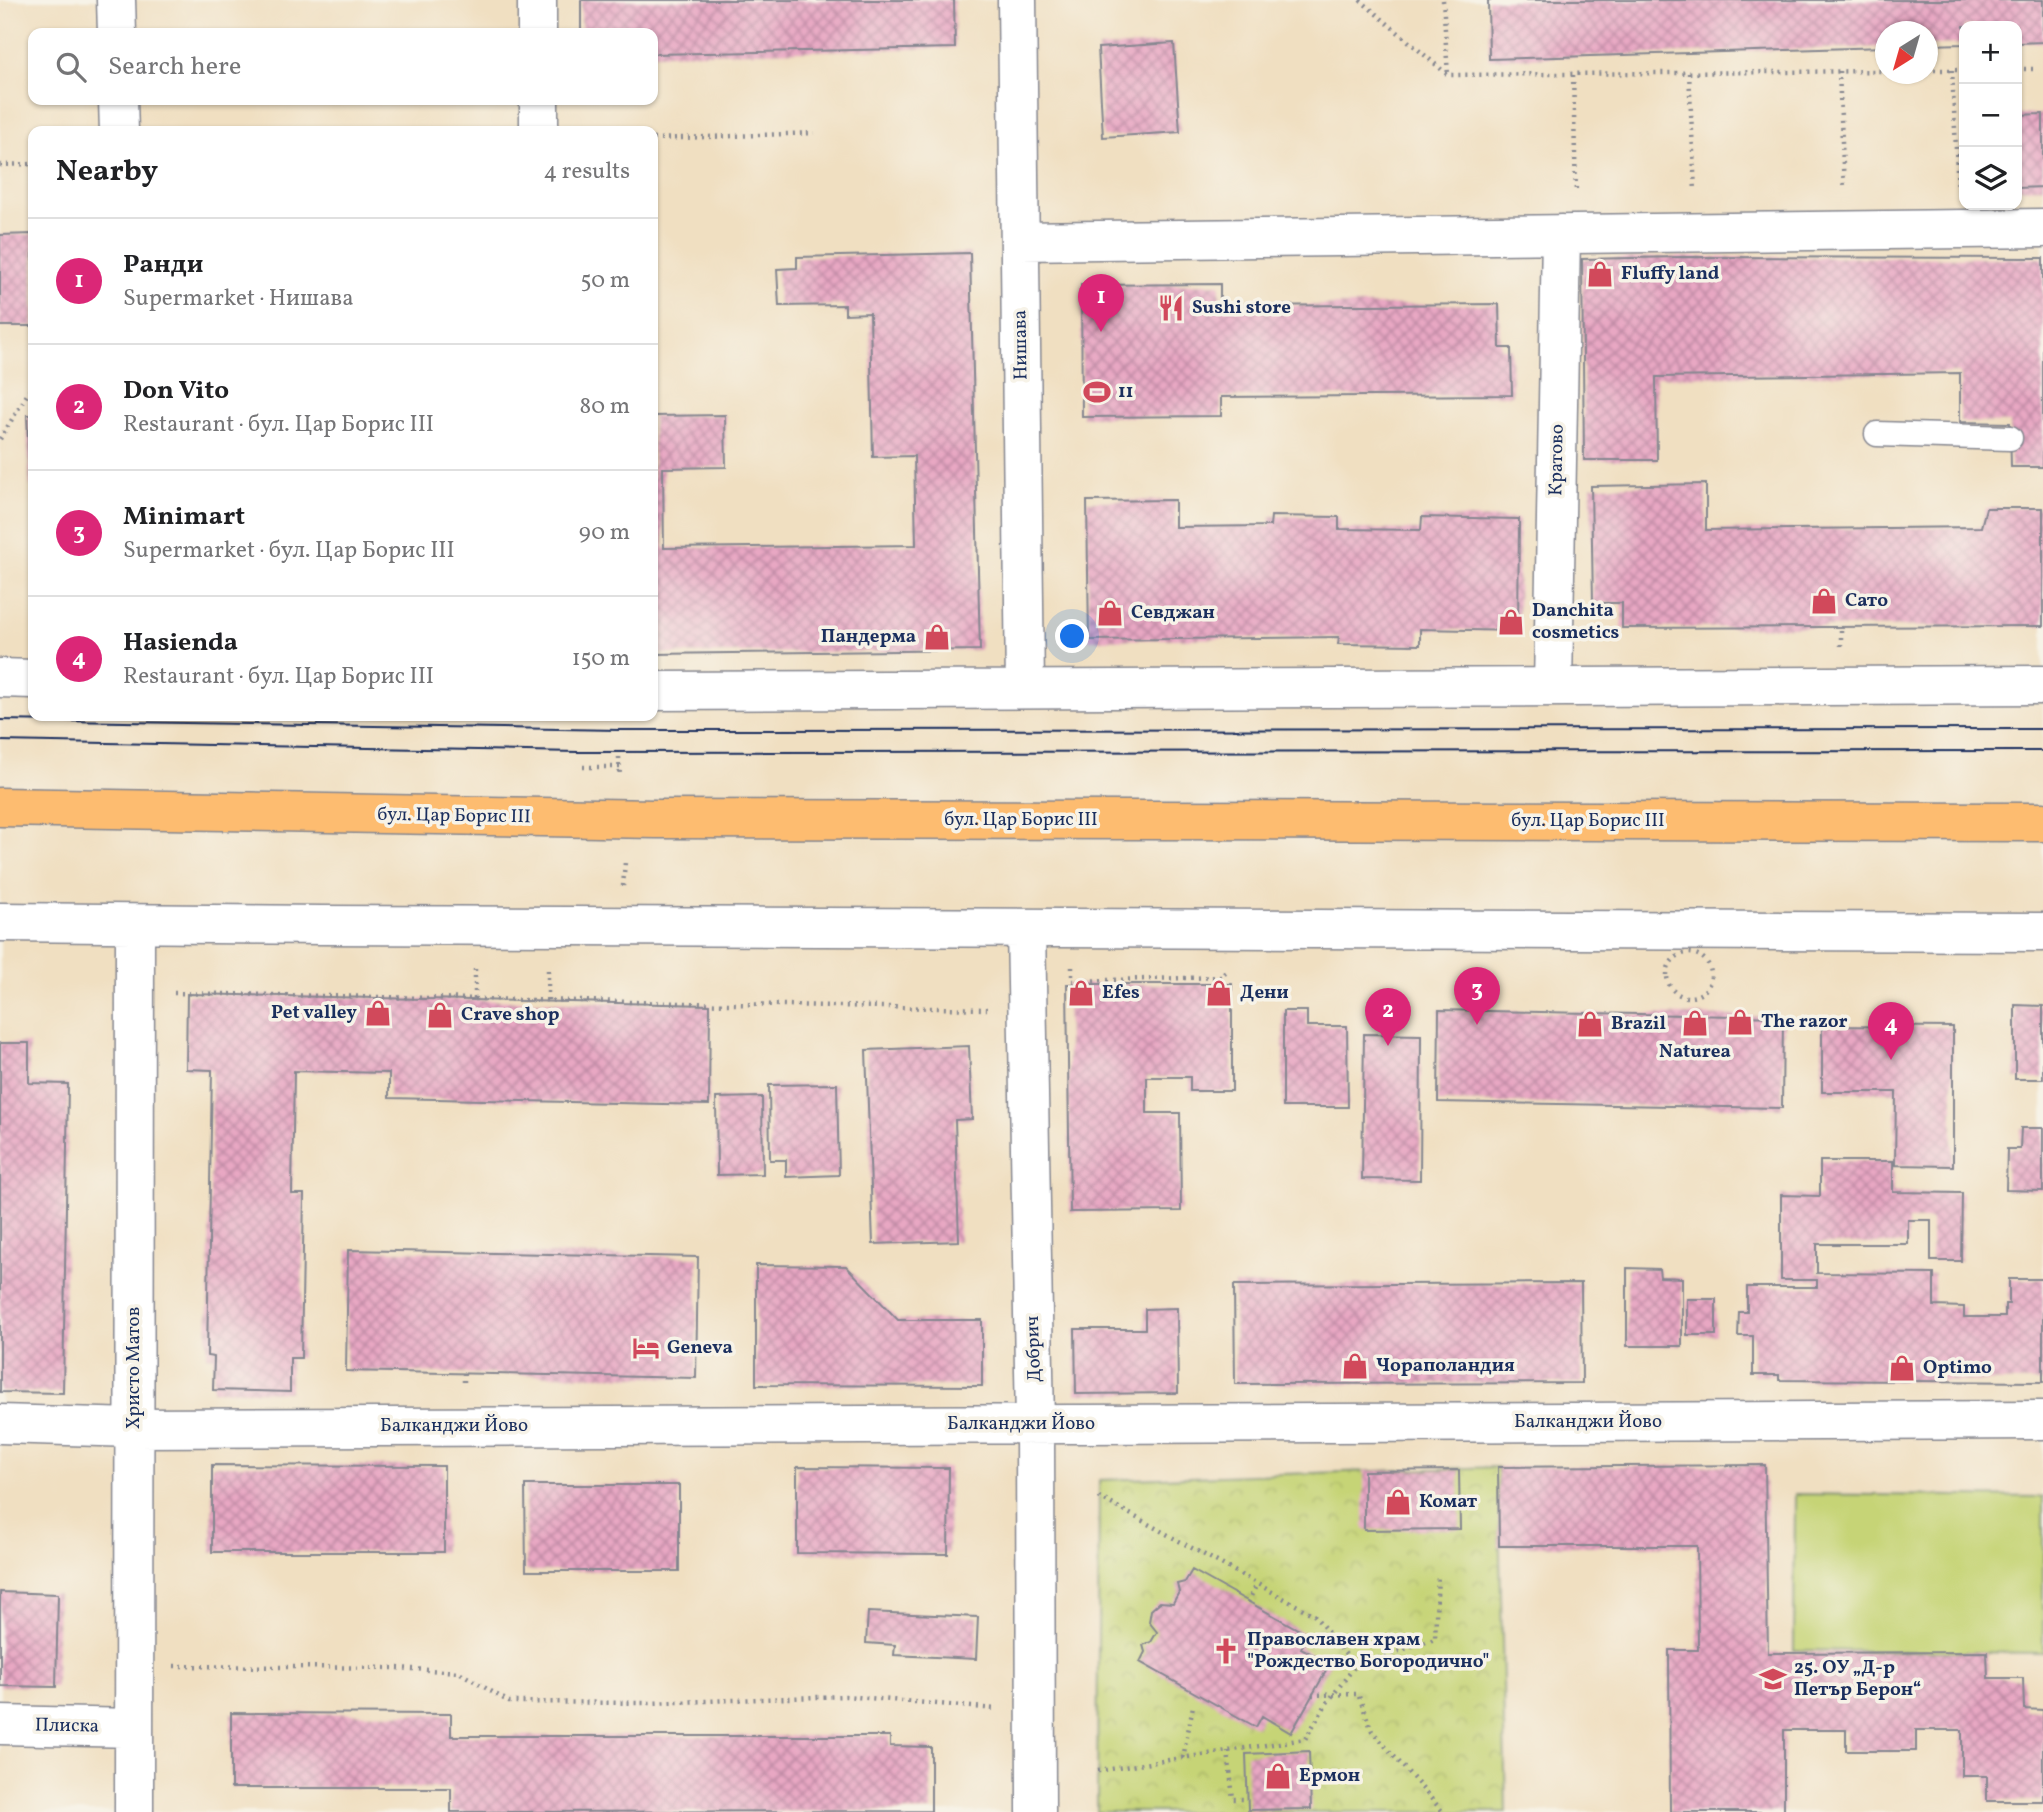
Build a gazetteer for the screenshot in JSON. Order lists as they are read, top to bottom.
{
  "streets": {
    "main road": ["бул. Цар Борис III"],
    "street": [
      "Нишава",
      "Кратово",
      "Добрич",
      "Христо Матов",
      "Балканджи Йово",
      "Плиска"
    ]
  },
  "crossings": [
    ["Добрич", "Балканджи Йово"],
    ["Христо Матов", "Балканджи Йово"],
    ["Христо Матов", "Плиска"]
  ],
  "places": {
    "shop": [
      "Fluffy land",
      "Сато",
      "Севджан",
      "Danchita cosmetics",
      "Пандерма",
      "Efes",
      "Дени",
      "Pet valley",
      "Crave shop",
      "The razor",
      "Naturea",
      "Brazil",
      "Чораполандия",
      "Optimo",
      "Комат",
      "Ермон"
    ],
    "restaurant": ["Sushi store"],
    "sports": ["11"],
    "hotel": ["Geneva"],
    "church": ["Православен храм \"Рождество Богородично\""],
    "school or university": ["25. ОУ „Д-р Петър Берон“"]
  },
  "north": "bottom left",
  "page": {
    "map_buttons": ["+", "−"],
    "search": "Search here",
    "heading": ["Nearby", "4 results"],
    "list": [
      {
        "mark": "1",
        "name": "Ранди",
        "note": "Supermarket · Нишава",
        "value": "50 m"
      },
      {
        "mark": "2",
        "name": "Don Vito",
        "note": "Restaurant · бул. Цар Борис III",
        "value": "80 m"
      },
      {
        "mark": "3",
        "name": "Minimart",
        "note": "Supermarket · бул. Цар Борис III",
        "value": "90 m"
      },
      {
        "mark": "4",
        "name": "Hasienda",
        "note": "Restaurant · бул. Цар Борис III",
        "value": "150 m"
      }
    ],
    "pins": [
      "1",
      "3",
      "2",
      "4"
    ]
  }
}
